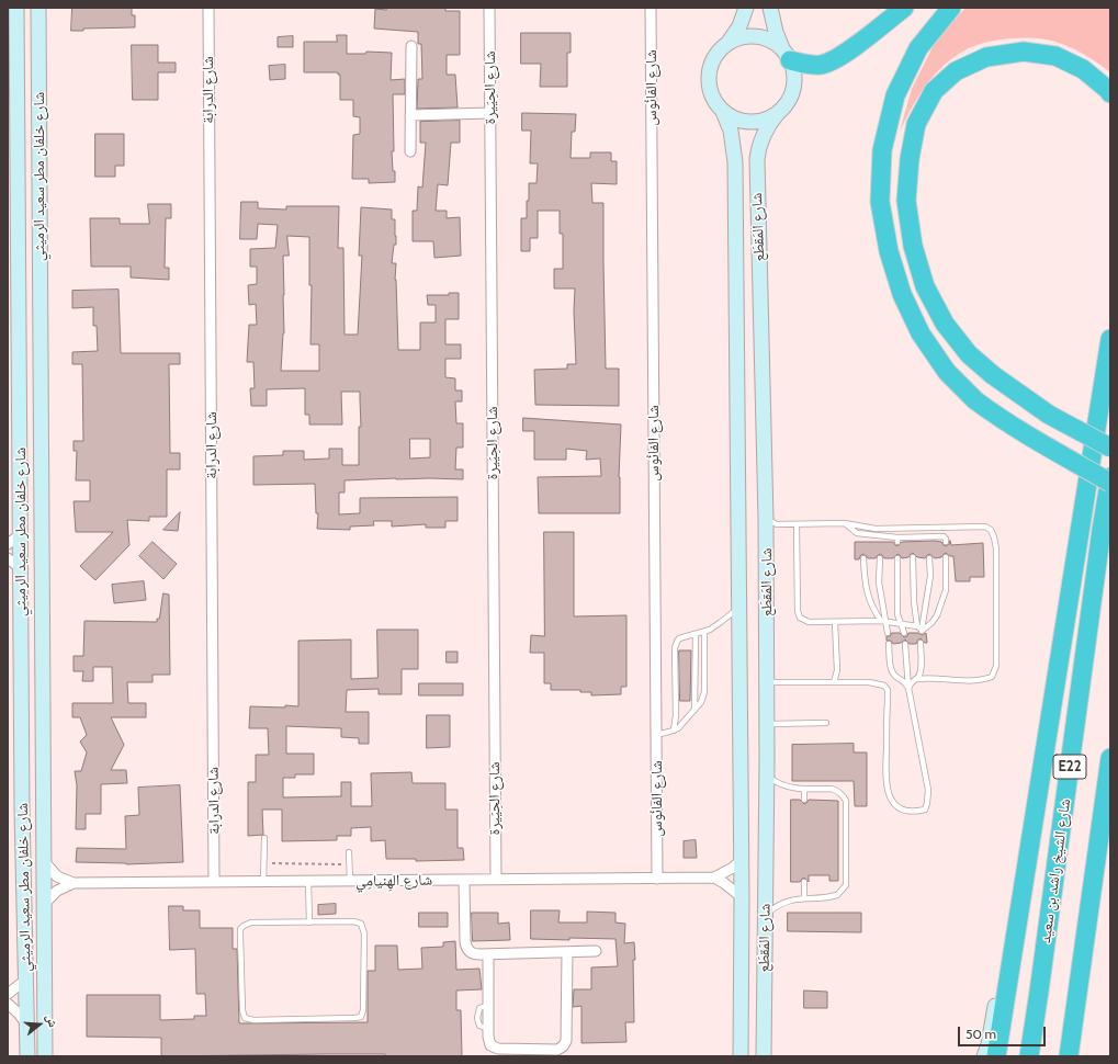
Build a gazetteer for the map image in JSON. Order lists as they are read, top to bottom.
{
  "streets": {
    "highway": ["E22", "شارع الشيخ راشد بن سعيد"],
    "street": [
      "شارع الحِيَيرة",
      "شارع الفانُوس",
      "شارع الدرابة",
      "شارع خلفان مطر سعيد الرميثي",
      "شارع المَقطَع",
      "شارع الهِنيامِي"
    ]
  },
  "crossings": [
    ["شارع الحِيَيرة", "شارع الهِنيامِي"],
    ["شارع الفانُوس", "شارع الهِنيامِي"],
    ["شارع الدرابة", "شارع الهِنيامِي"],
    ["شارع خلفان مطر سعيد الرميثي", "شارع الهِنيامِي"],
    ["شارع المَقطَع", "شارع الهِنيامِي"]
  ],
  "scale_bar": "50 m",
  "north": "right"
}
